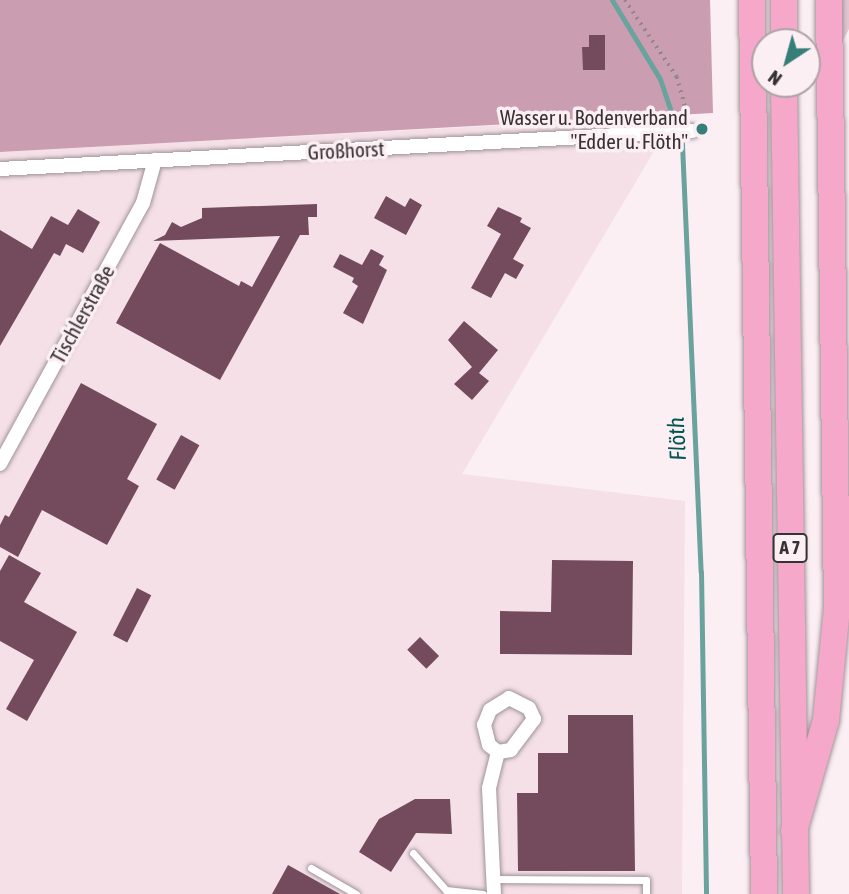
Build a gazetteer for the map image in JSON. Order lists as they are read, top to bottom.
{
  "streets": {
    "highway": ["A 7"],
    "street": ["Großhorst", "Tischlerstraße"]
  },
  "crossings": [
    ["Großhorst", "Tischlerstraße"]
  ],
  "water": ["Flöth"],
  "places": ["Wasser u. Bodenverband \"Edder u. Flöth\""],
  "north": "bottom left"
}
